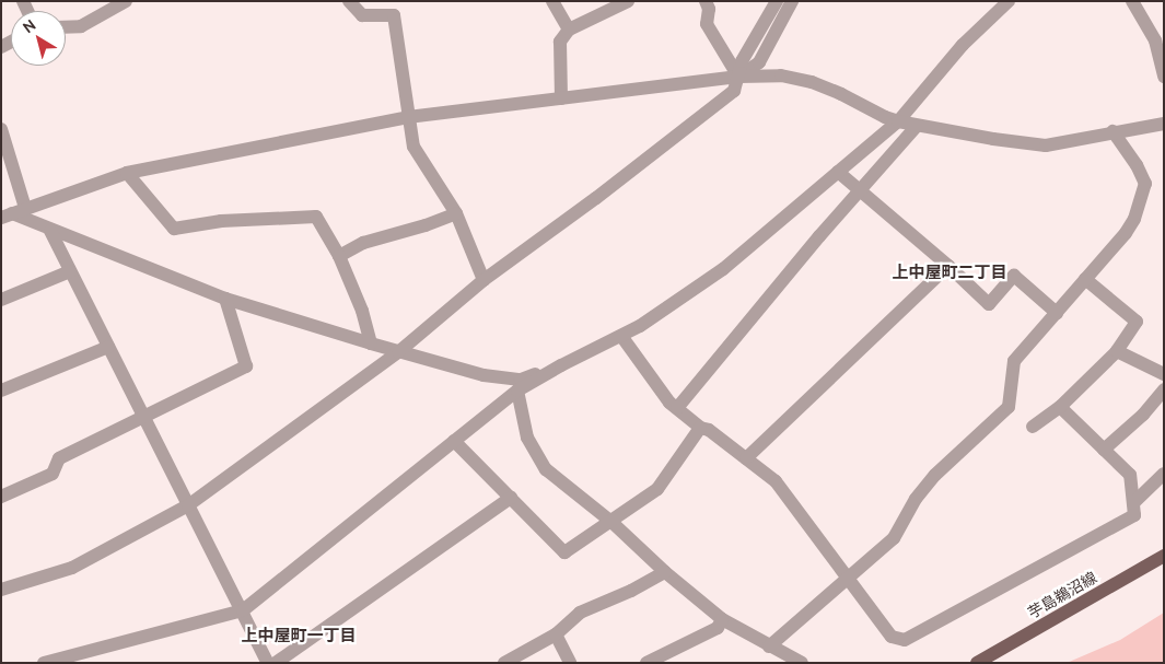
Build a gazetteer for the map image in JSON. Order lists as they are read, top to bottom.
{
  "streets": {
    "main road": ["芋島鵜沼線"]
  },
  "districts": ["上中屋町二丁目", "上中屋町一丁目"],
  "north": "top left"
}
